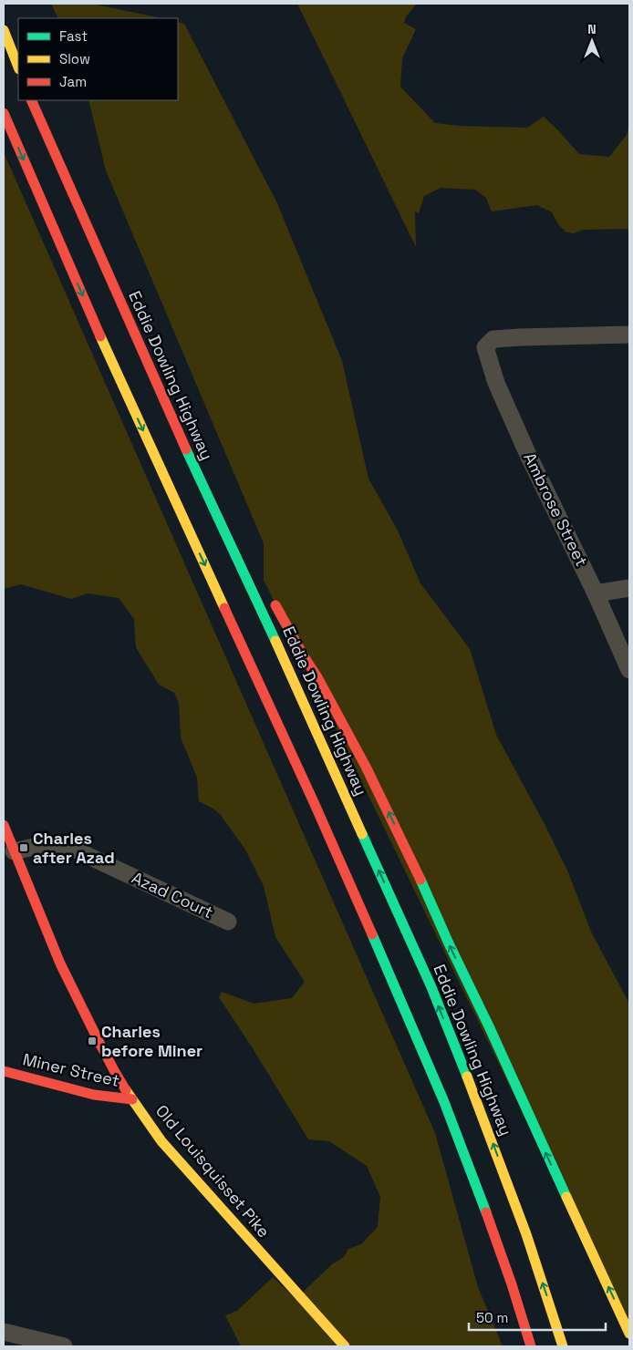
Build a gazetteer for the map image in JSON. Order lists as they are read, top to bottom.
{
  "streets": {
    "main road": ["Eddie Dowling Highway", "Miner Street", "Old Louisquisset Pike"],
    "street": ["Ambrose Street", "Azad Court"]
  },
  "crossings": [
    ["Azad Court", "Old Louisquisset Pike"],
    ["Miner Street", "Old Louisquisset Pike"]
  ],
  "places": {
    "transit": ["Charles after Azad", "Charles before Miner"]
  },
  "legend": ["Fast", "Slow", "Jam"],
  "scale_bar": "50 m",
  "north": "top"
}
